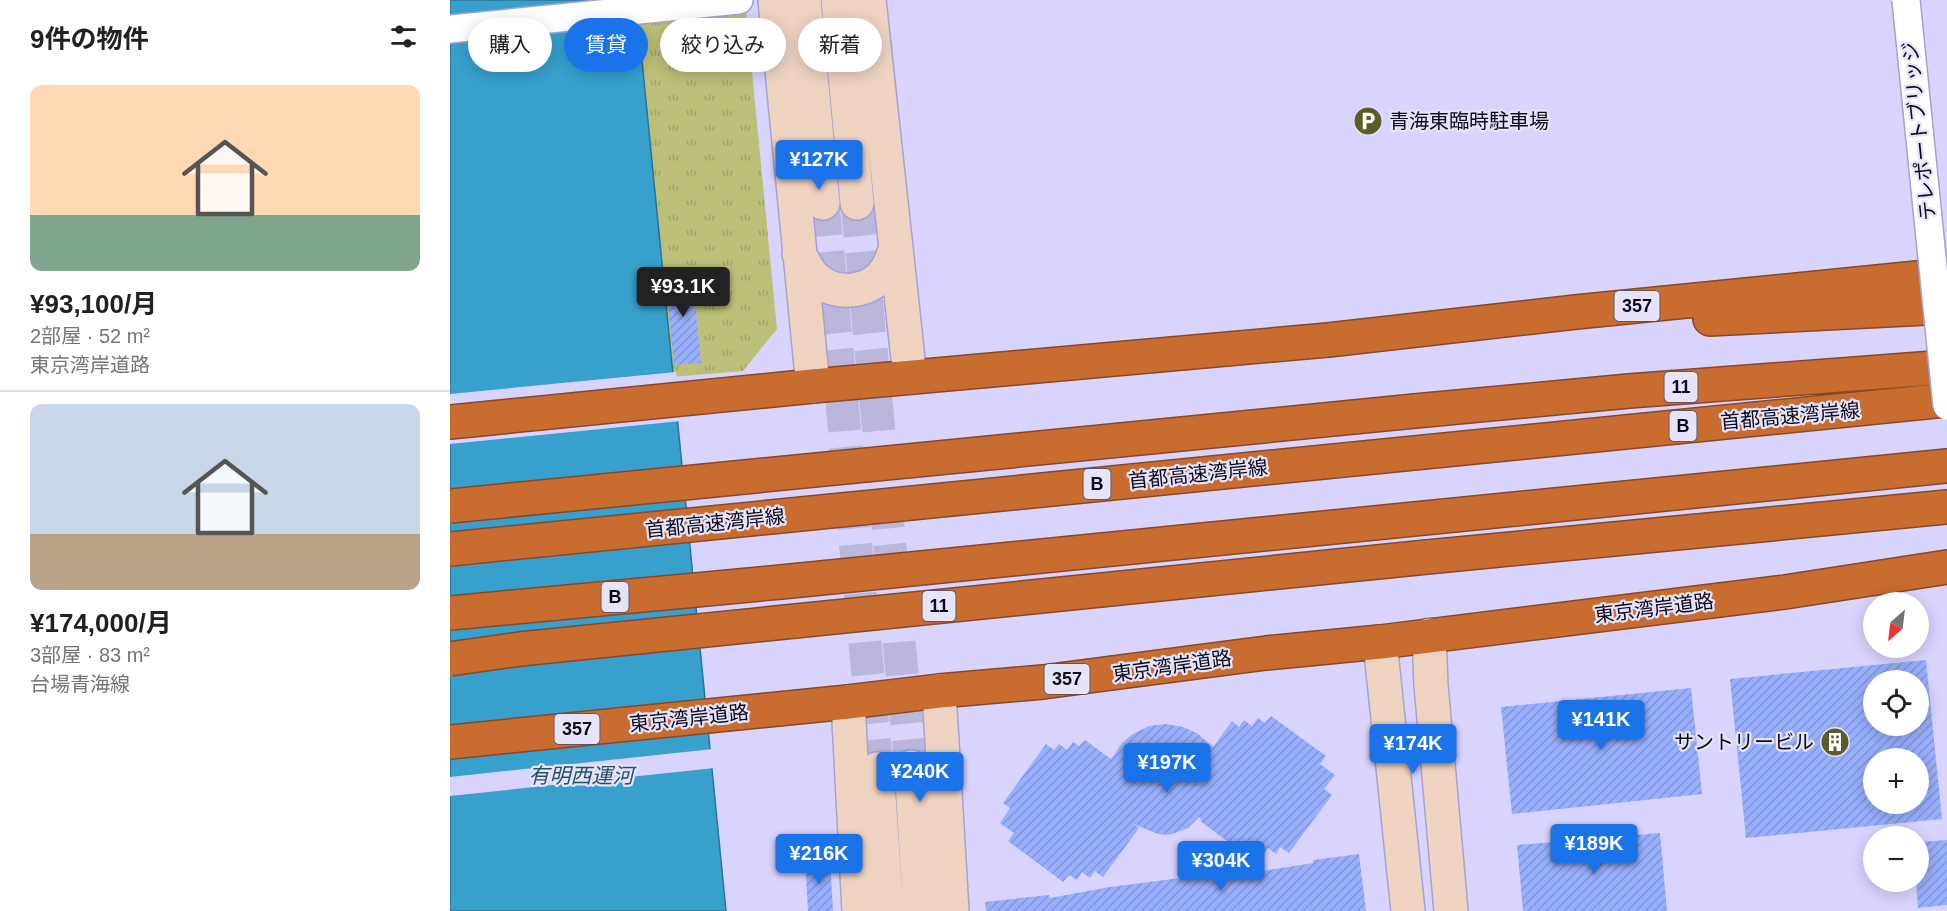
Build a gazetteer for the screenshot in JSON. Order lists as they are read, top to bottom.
{
  "streets": {
    "highway": [
      "357",
      "11",
      "首都高速湾岸線",
      "B",
      "東京湾岸道路"
    ],
    "street": ["テレポートブリッジ"]
  },
  "water": ["有明西運河"],
  "places": {
    "parking": ["青海東臨時駐車場"],
    "building": ["サントリービル"]
  },
  "north": "bottom left",
  "page": {
    "heading": "9件の物件",
    "chip": [
      "購入",
      "賃貸",
      "絞り込み",
      "新着"
    ],
    "list": [
      {
        "name": "¥93,100/月",
        "note": "2部屋 · 52 m² · 東京湾岸道路"
      },
      {
        "name": "¥174,000/月",
        "note": "3部屋 · 83 m² · 台場青海線"
      }
    ],
    "price": [
      "¥127K",
      "¥93.1K",
      "¥141K",
      "¥174K",
      "¥197K",
      "¥240K",
      "¥189K",
      "¥216K",
      "¥304K"
    ],
    "map_buttons": ["+", "−"]
  }
}
